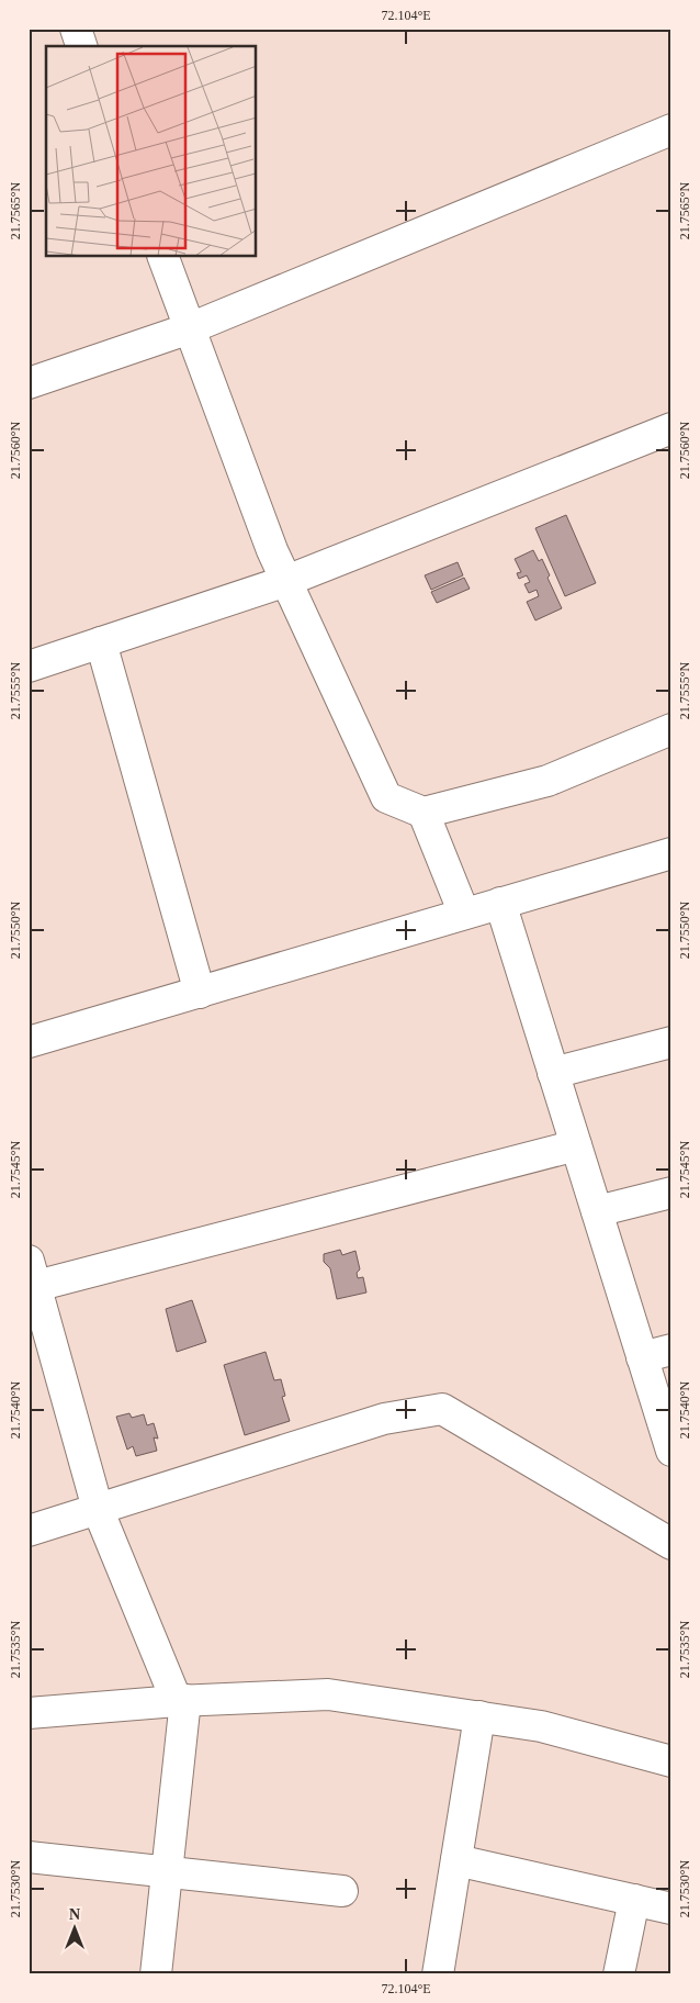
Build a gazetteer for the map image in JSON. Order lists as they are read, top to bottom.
{
  "north": "top",
  "coordinates": [
    "72.104°E",
    "21.7565°N",
    "21.7560°N",
    "21.7555°N",
    "21.7550°N",
    "21.7545°N",
    "21.7540°N",
    "21.7535°N",
    "21.7530°N"
  ]
}
